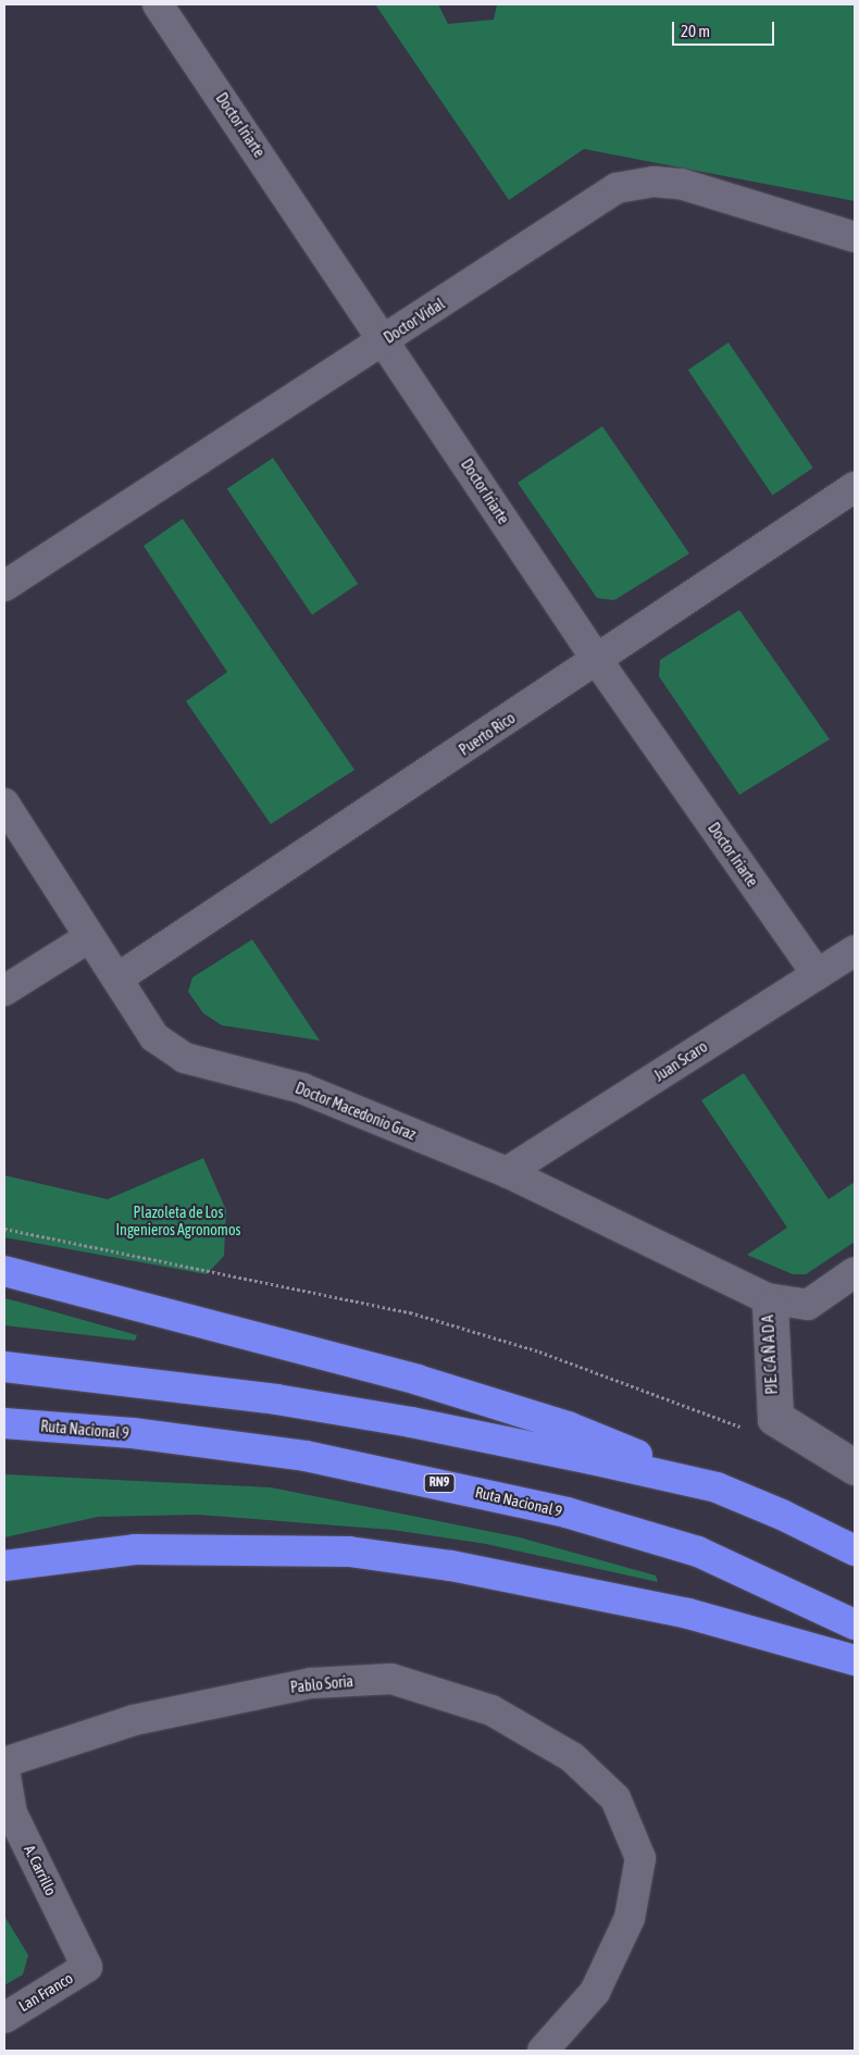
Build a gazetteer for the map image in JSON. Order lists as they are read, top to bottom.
{
  "streets": {
    "highway": ["Ruta Nacional 9", "RN9"],
    "street": [
      "Doctor Iriarte",
      "Doctor Vidal",
      "Puerto Rico",
      "Juan Scaro",
      "Doctor Macedonio Graz",
      "PJE. C A Ñ A D A",
      "Pablo Soria",
      "A. Carrillo",
      "Lan Franco"
    ]
  },
  "crossings": [
    ["Doctor Iriarte", "Doctor Vidal"],
    ["Doctor Iriarte", "Puerto Rico"],
    ["Doctor Iriarte", "Juan Scaro"],
    ["Puerto Rico", "Doctor Macedonio Graz"],
    ["Juan Scaro", "Doctor Macedonio Graz"],
    ["A. Carrillo", "Lan Franco"]
  ],
  "parks": ["Plazoleta de Los Ingenieros Agronomos"],
  "scale_bar": "20 m"
}
